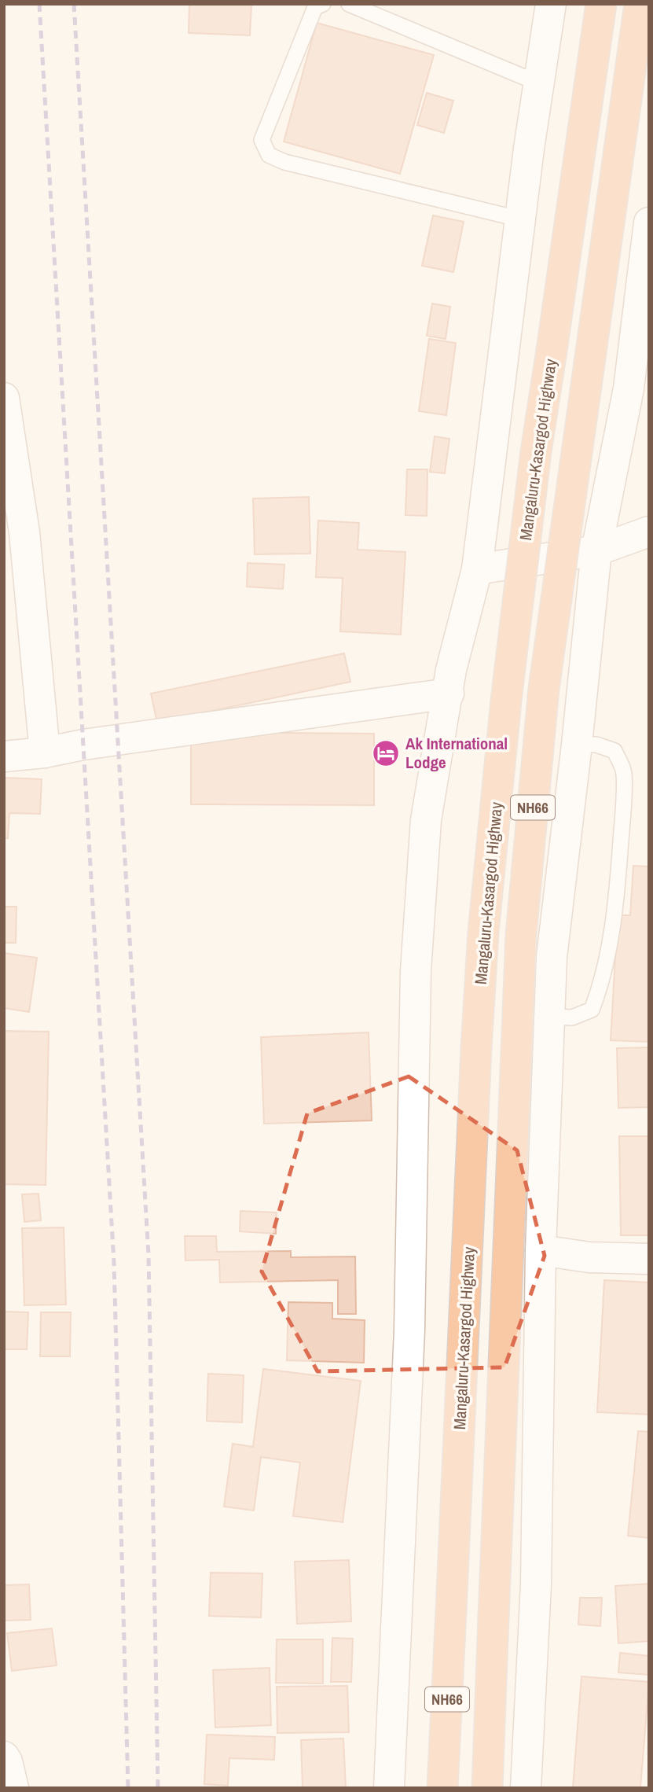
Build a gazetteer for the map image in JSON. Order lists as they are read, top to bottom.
{
  "streets": {
    "highway": ["Mangaluru-Kasargod Highway", "NH66"]
  },
  "places": {
    "hotel": ["Ak International Lodge"]
  }
}
